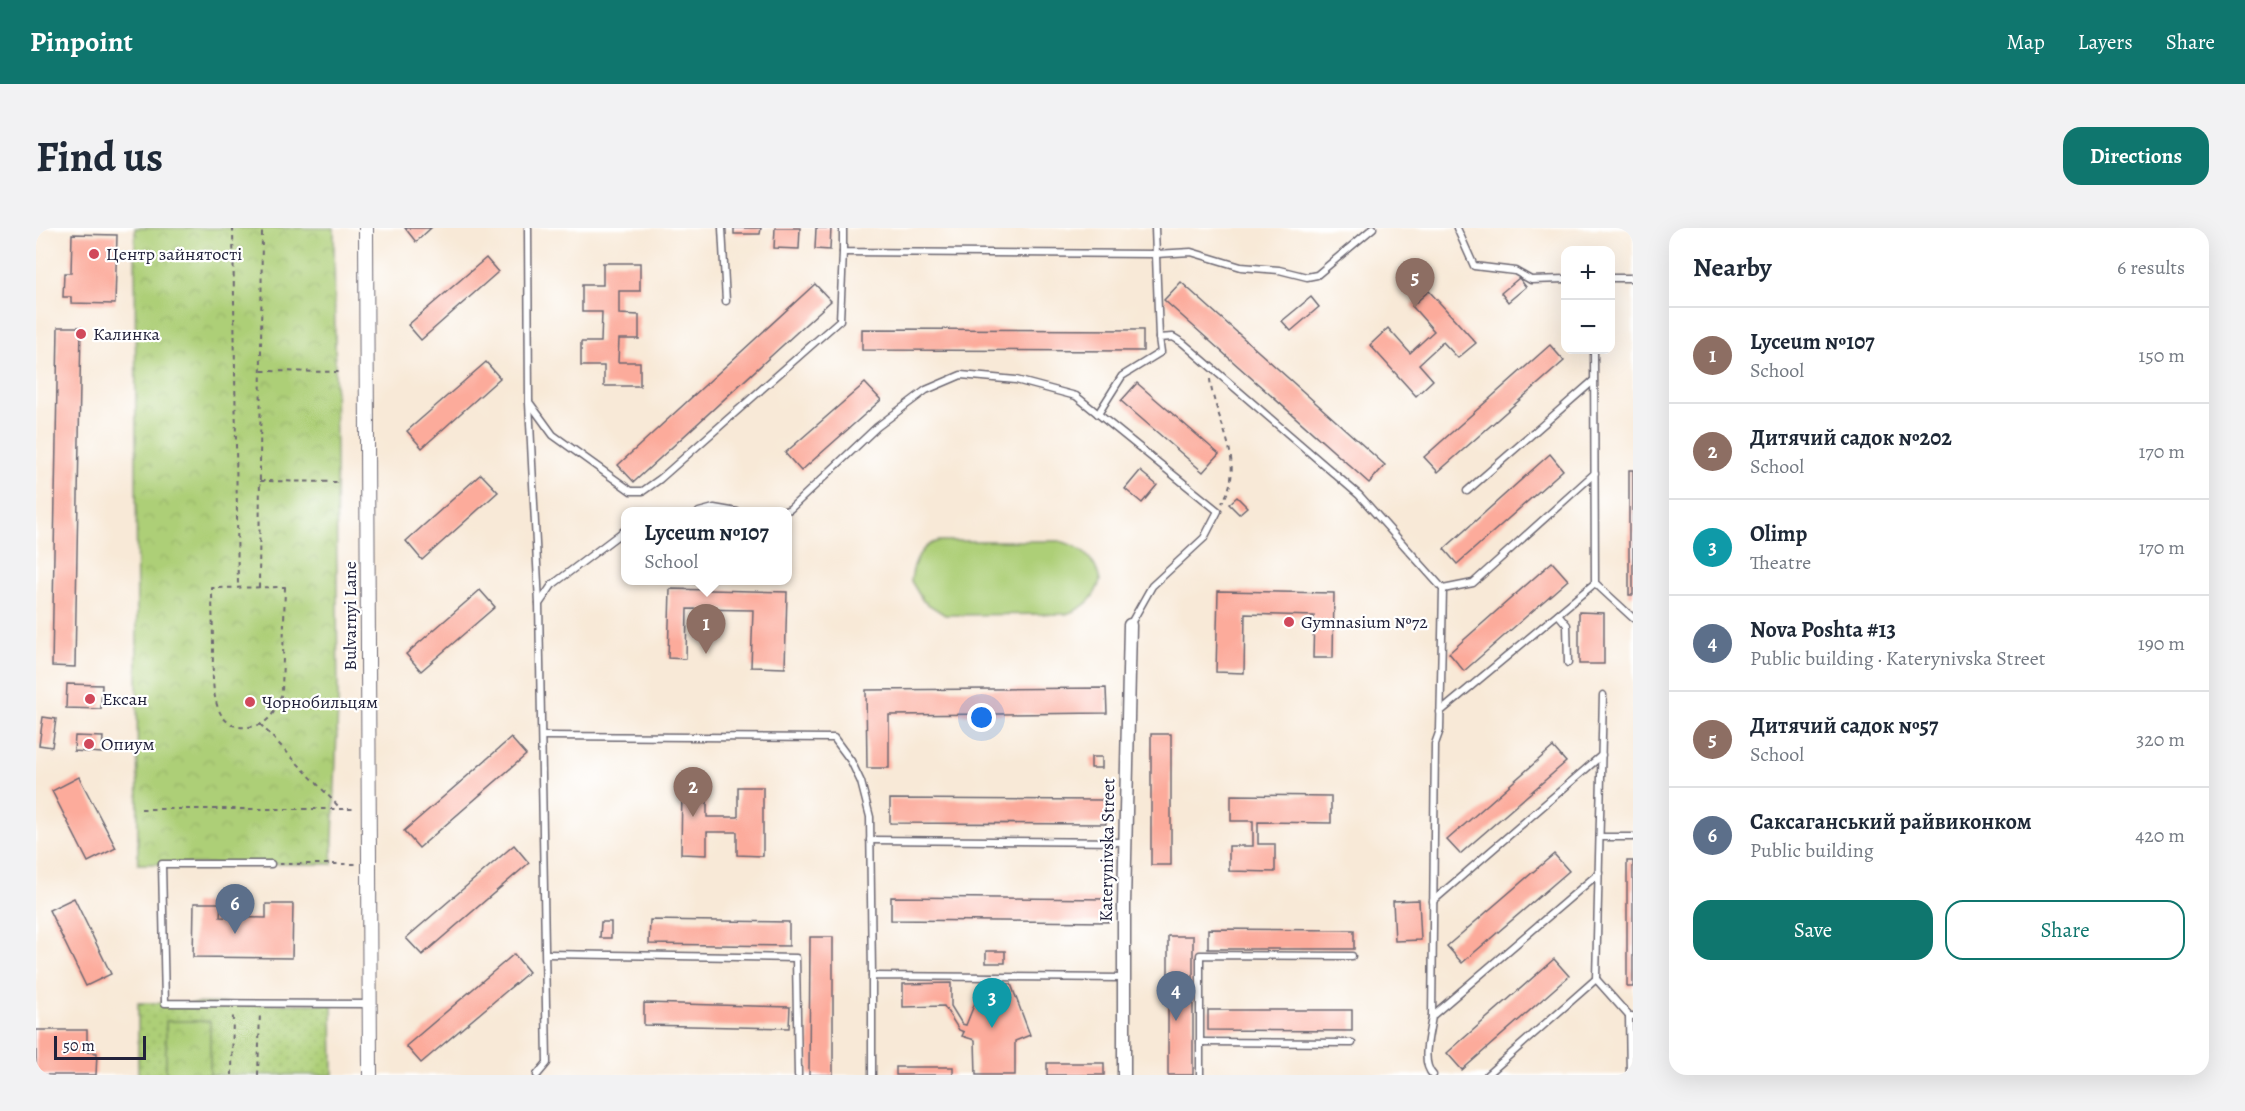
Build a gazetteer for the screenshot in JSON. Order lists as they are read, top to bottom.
{
  "streets": {
    "street": ["Bulvarnyi Lane", "Katerynivska Street"]
  },
  "places": [
    "Центр зайнятості",
    "Калинка",
    "Gymnasium №72",
    "Ексан",
    "Чорнобильцям",
    "Опиум"
  ],
  "scale_bar": "50 m",
  "page": {
    "header": "Pinpoint",
    "nav": ["Map", "Layers", "Share"],
    "buttons": [
      "Directions",
      ["Save", "Share"]
    ],
    "title": "Find us",
    "heading": ["Nearby", "6 results"],
    "map_buttons": ["+", "−"],
    "pins": [
      "5",
      "1",
      "2",
      "6",
      "4",
      "3"
    ],
    "list": [
      {
        "mark": "1",
        "name": "Lyceum №107",
        "note": "School",
        "value": "150 m"
      },
      {
        "mark": "2",
        "name": "Дитячий садок №202",
        "note": "School",
        "value": "170 m"
      },
      {
        "mark": "3",
        "name": "Olimp",
        "note": "Theatre",
        "value": "170 m"
      },
      {
        "mark": "4",
        "name": "Nova Poshta #13",
        "note": "Public building · Katerynivska Street",
        "value": "190 m"
      },
      {
        "mark": "5",
        "name": "Дитячий садок №57",
        "note": "School",
        "value": "320 m"
      },
      {
        "mark": "6",
        "name": "Саксаганський райвиконком",
        "note": "Public building",
        "value": "420 m"
      }
    ],
    "popup": ["Lyceum №107", "School"],
    "scale": "50 m"
  }
}
